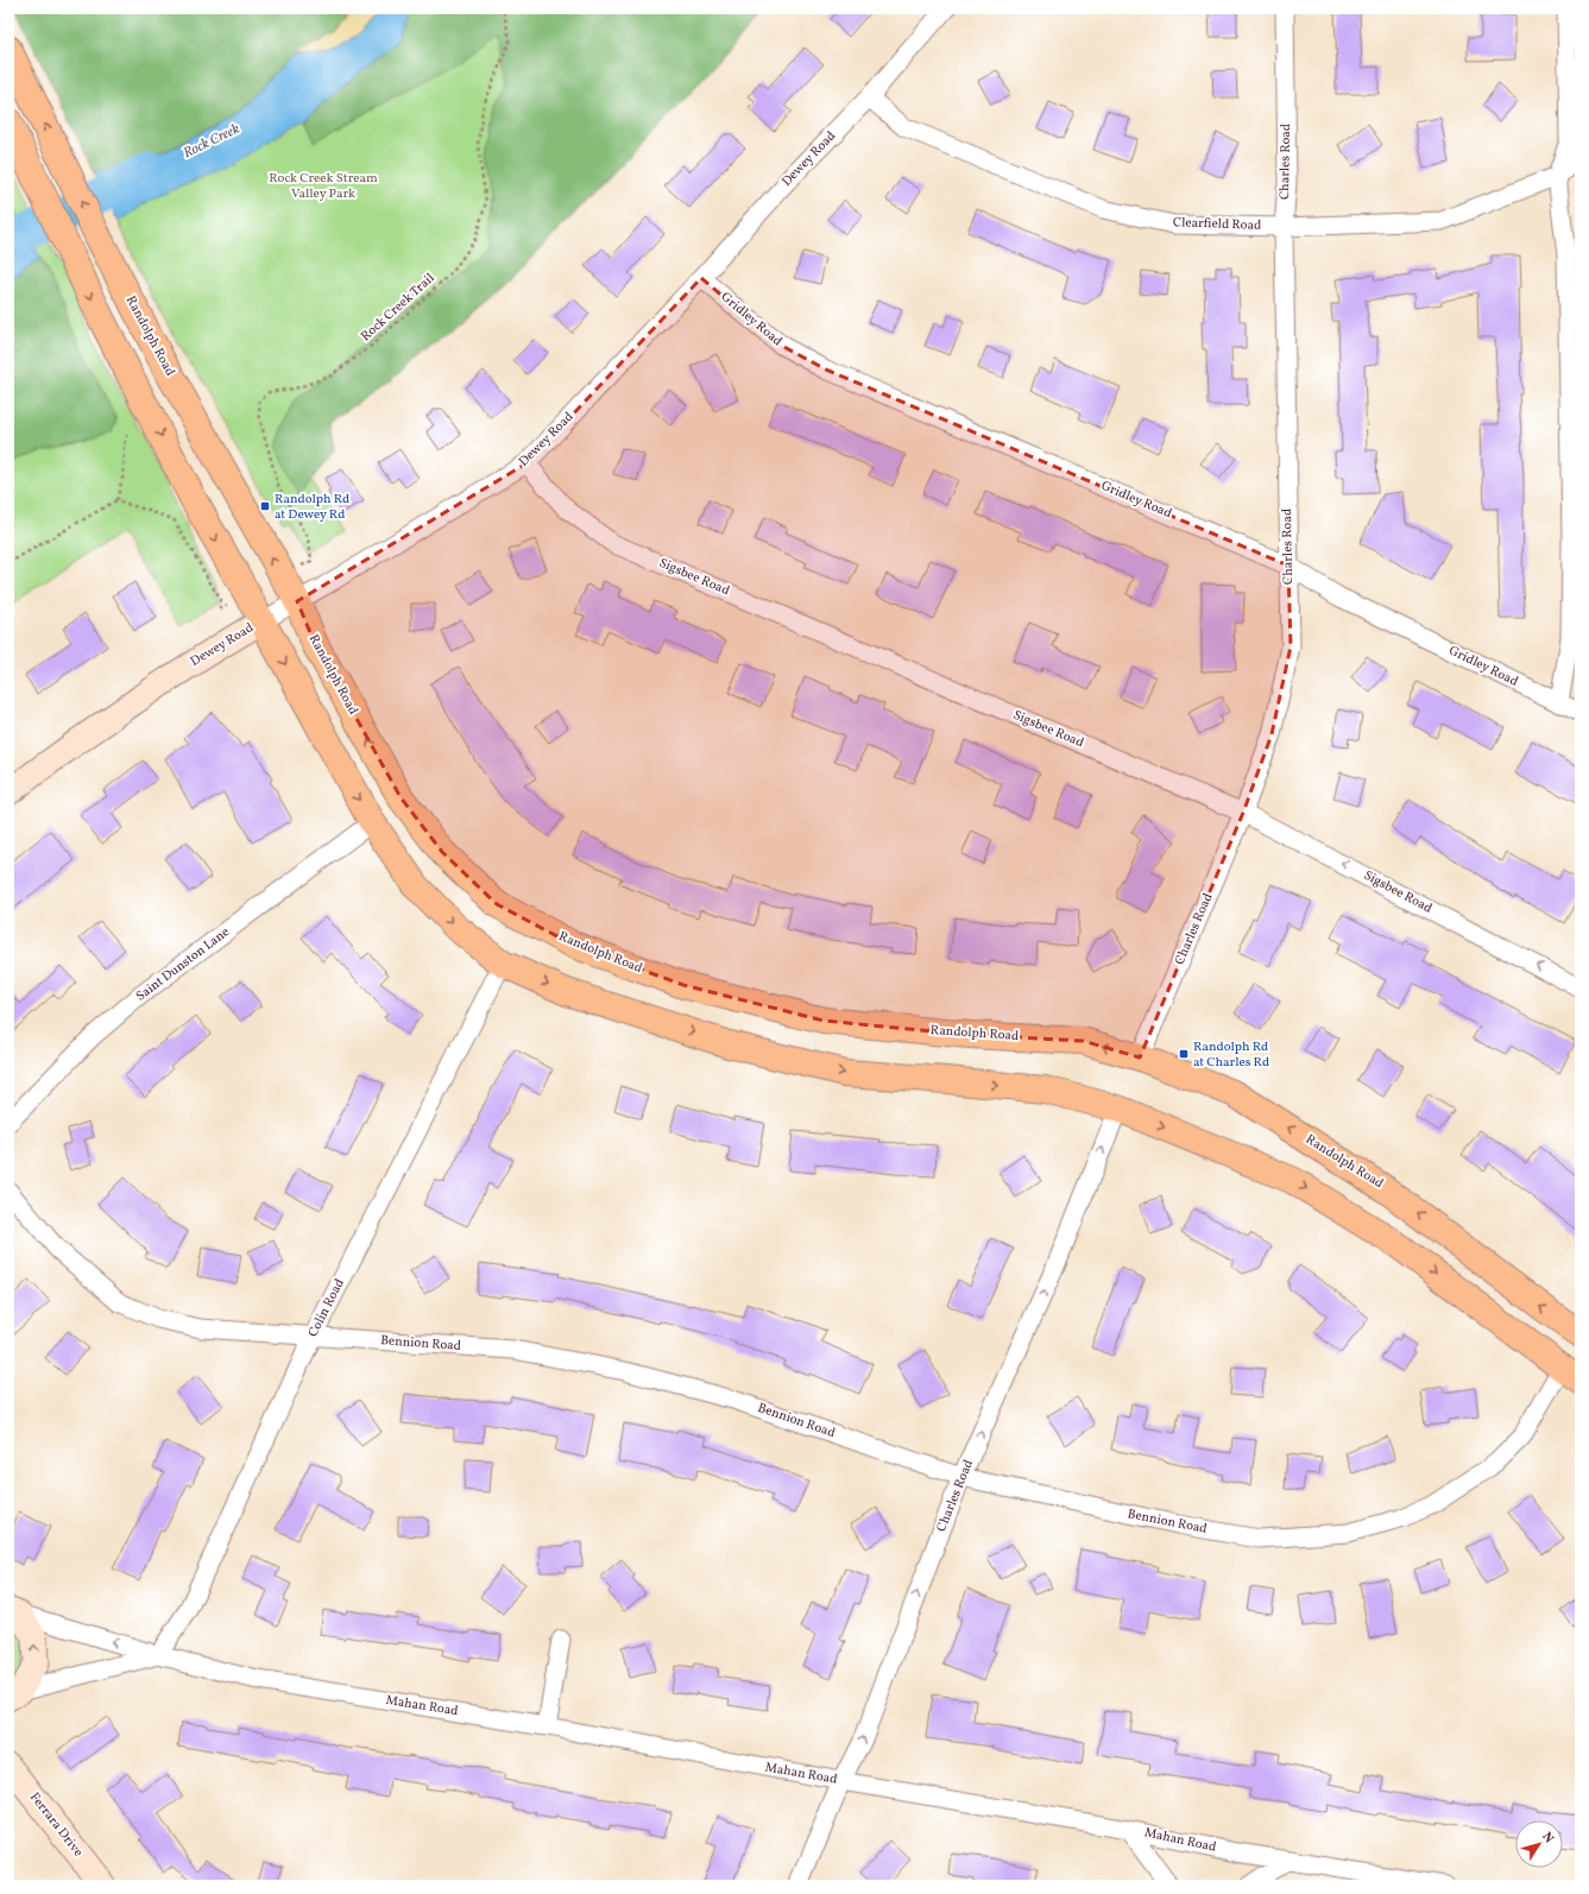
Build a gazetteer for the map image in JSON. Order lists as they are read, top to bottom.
{
  "streets": {
    "main road": ["Randolph Road"],
    "street": [
      "Dewey Road",
      "Charles Road",
      "Clearfield Road",
      "Gridley Road",
      "Sigsbee Road",
      "Saint Dunston Lane",
      "Colin Road",
      "Bennion Road",
      "Mahan Road",
      "Ferrara Drive"
    ],
    "path": ["Rock Creek Trail"]
  },
  "crossings": [
    ["Dewey Road", "Clearfield Road"],
    ["Dewey Road", "Gridley Road"],
    ["Dewey Road", "Randolph Road"],
    ["Dewey Road", "Sigsbee Road"],
    ["Charles Road", "Clearfield Road"],
    ["Charles Road", "Gridley Road"],
    ["Charles Road", "Randolph Road"],
    ["Charles Road", "Sigsbee Road"],
    ["Charles Road", "Bennion Road"],
    ["Charles Road", "Mahan Road"],
    ["Colin Road", "Bennion Road"],
    ["Colin Road", "Mahan Road"]
  ],
  "one_way": ["Charles Road"],
  "water": ["Rock Creek"],
  "parks": ["Rock Creek Stream Valley Park"],
  "places": {
    "transit": ["Randolph Rd at Dewey Rd", "Randolph Rd at Charles Rd"]
  },
  "north": "top right"
}
